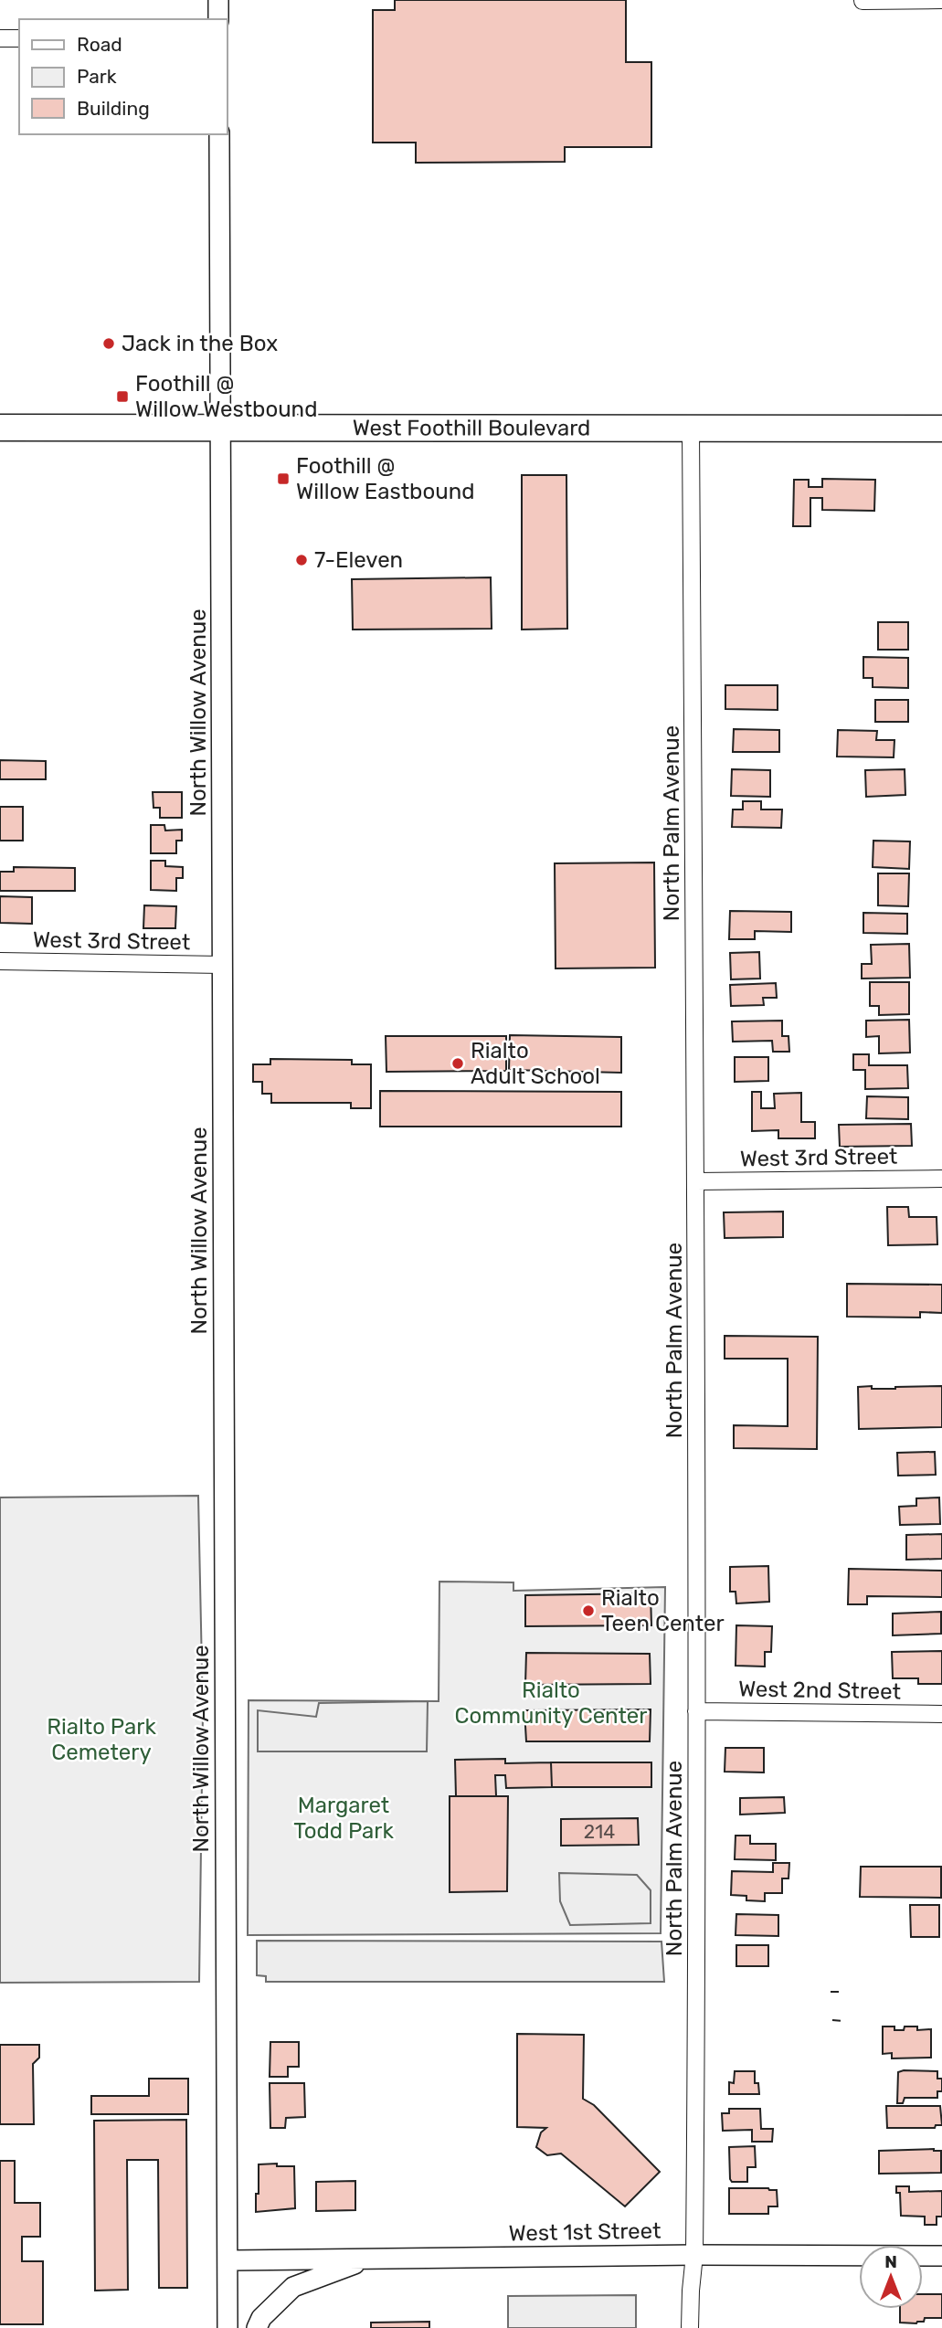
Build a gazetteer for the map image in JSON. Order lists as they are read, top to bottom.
{
  "streets": {
    "main road": ["West Foothill Boulevard"],
    "street": [
      "North Willow Avenue",
      "North Palm Avenue",
      "West 3rd Street",
      "West 2nd Street",
      "West 1st Street"
    ]
  },
  "crossings": [
    ["West Foothill Boulevard", "North Willow Avenue"],
    ["West Foothill Boulevard", "North Palm Avenue"],
    ["North Willow Avenue", "West 3rd Street"],
    ["North Willow Avenue", "West 1st Street"],
    ["North Palm Avenue", "West 3rd Street"],
    ["North Palm Avenue", "West 2nd Street"],
    ["North Palm Avenue", "West 1st Street"]
  ],
  "parks": ["Rialto Community Center", "Rialto Park Cemetery", "Margaret Todd Park"],
  "places": {
    "other": [
      "Jack in the Box",
      "7-Eleven",
      "Rialto Adult School",
      "Rialto Teen Center"
    ],
    "transit": ["Foothill @ Willow Westbound", "Foothill @ Willow Eastbound"]
  },
  "house_numbers": ["214"],
  "legend": ["Road", "Park", "Building"],
  "north": "top"
}
